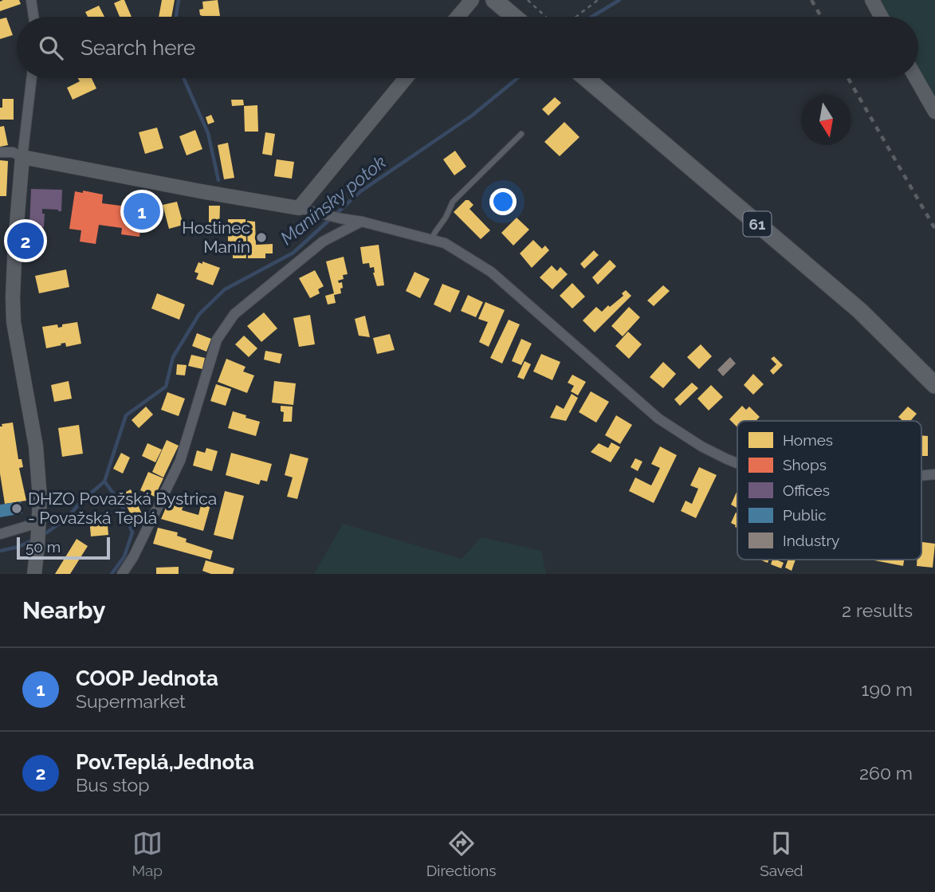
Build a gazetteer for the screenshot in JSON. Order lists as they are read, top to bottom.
{
  "streets": {
    "main road": ["61"]
  },
  "water": ["Manínsky potok"],
  "places": ["Hostinec Manín", "DHZO Považská Bystrica - Považská Teplá"],
  "legend": [
    "Homes",
    "Shops",
    "Offices",
    "Public",
    "Industry"
  ],
  "scale_bar": "50 m",
  "north": "bottom",
  "page": {
    "search": "Search here",
    "pins": ["1", "2"],
    "scale": "50 m",
    "heading": ["Nearby", "2 results"],
    "list": [
      {
        "mark": "1",
        "name": "COOP Jednota",
        "note": "Supermarket",
        "value": "190 m"
      },
      {
        "mark": "2",
        "name": "Pov.Teplá,Jednota",
        "note": "Bus stop",
        "value": "260 m"
      }
    ],
    "nav": ["Map", "Directions", "Saved"]
  }
}
